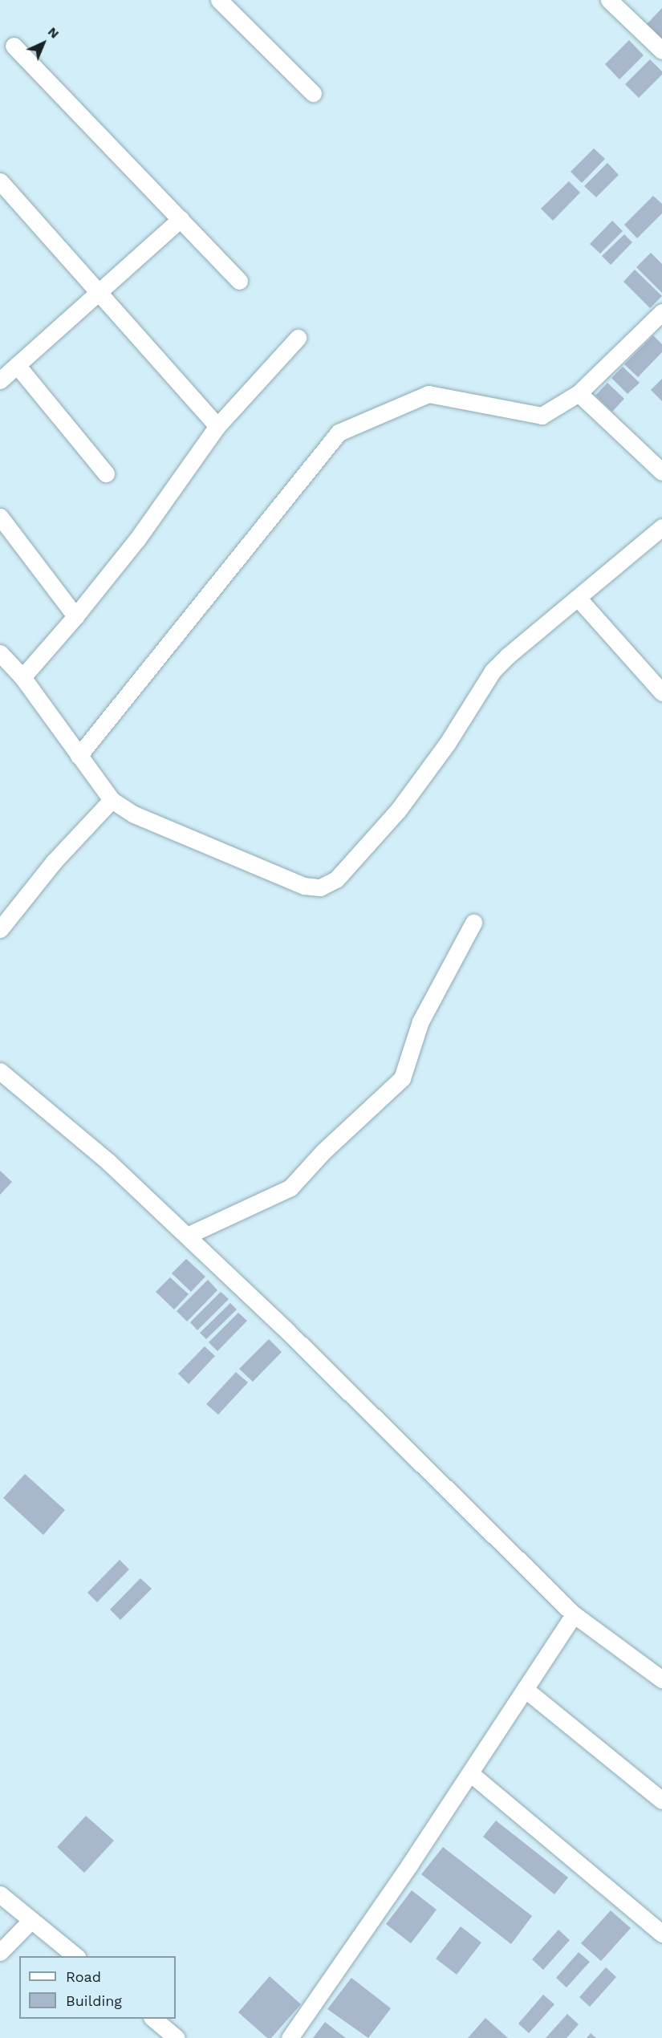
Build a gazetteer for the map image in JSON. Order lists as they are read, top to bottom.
{
  "legend": ["Road", "Building"],
  "north": "top right"
}
